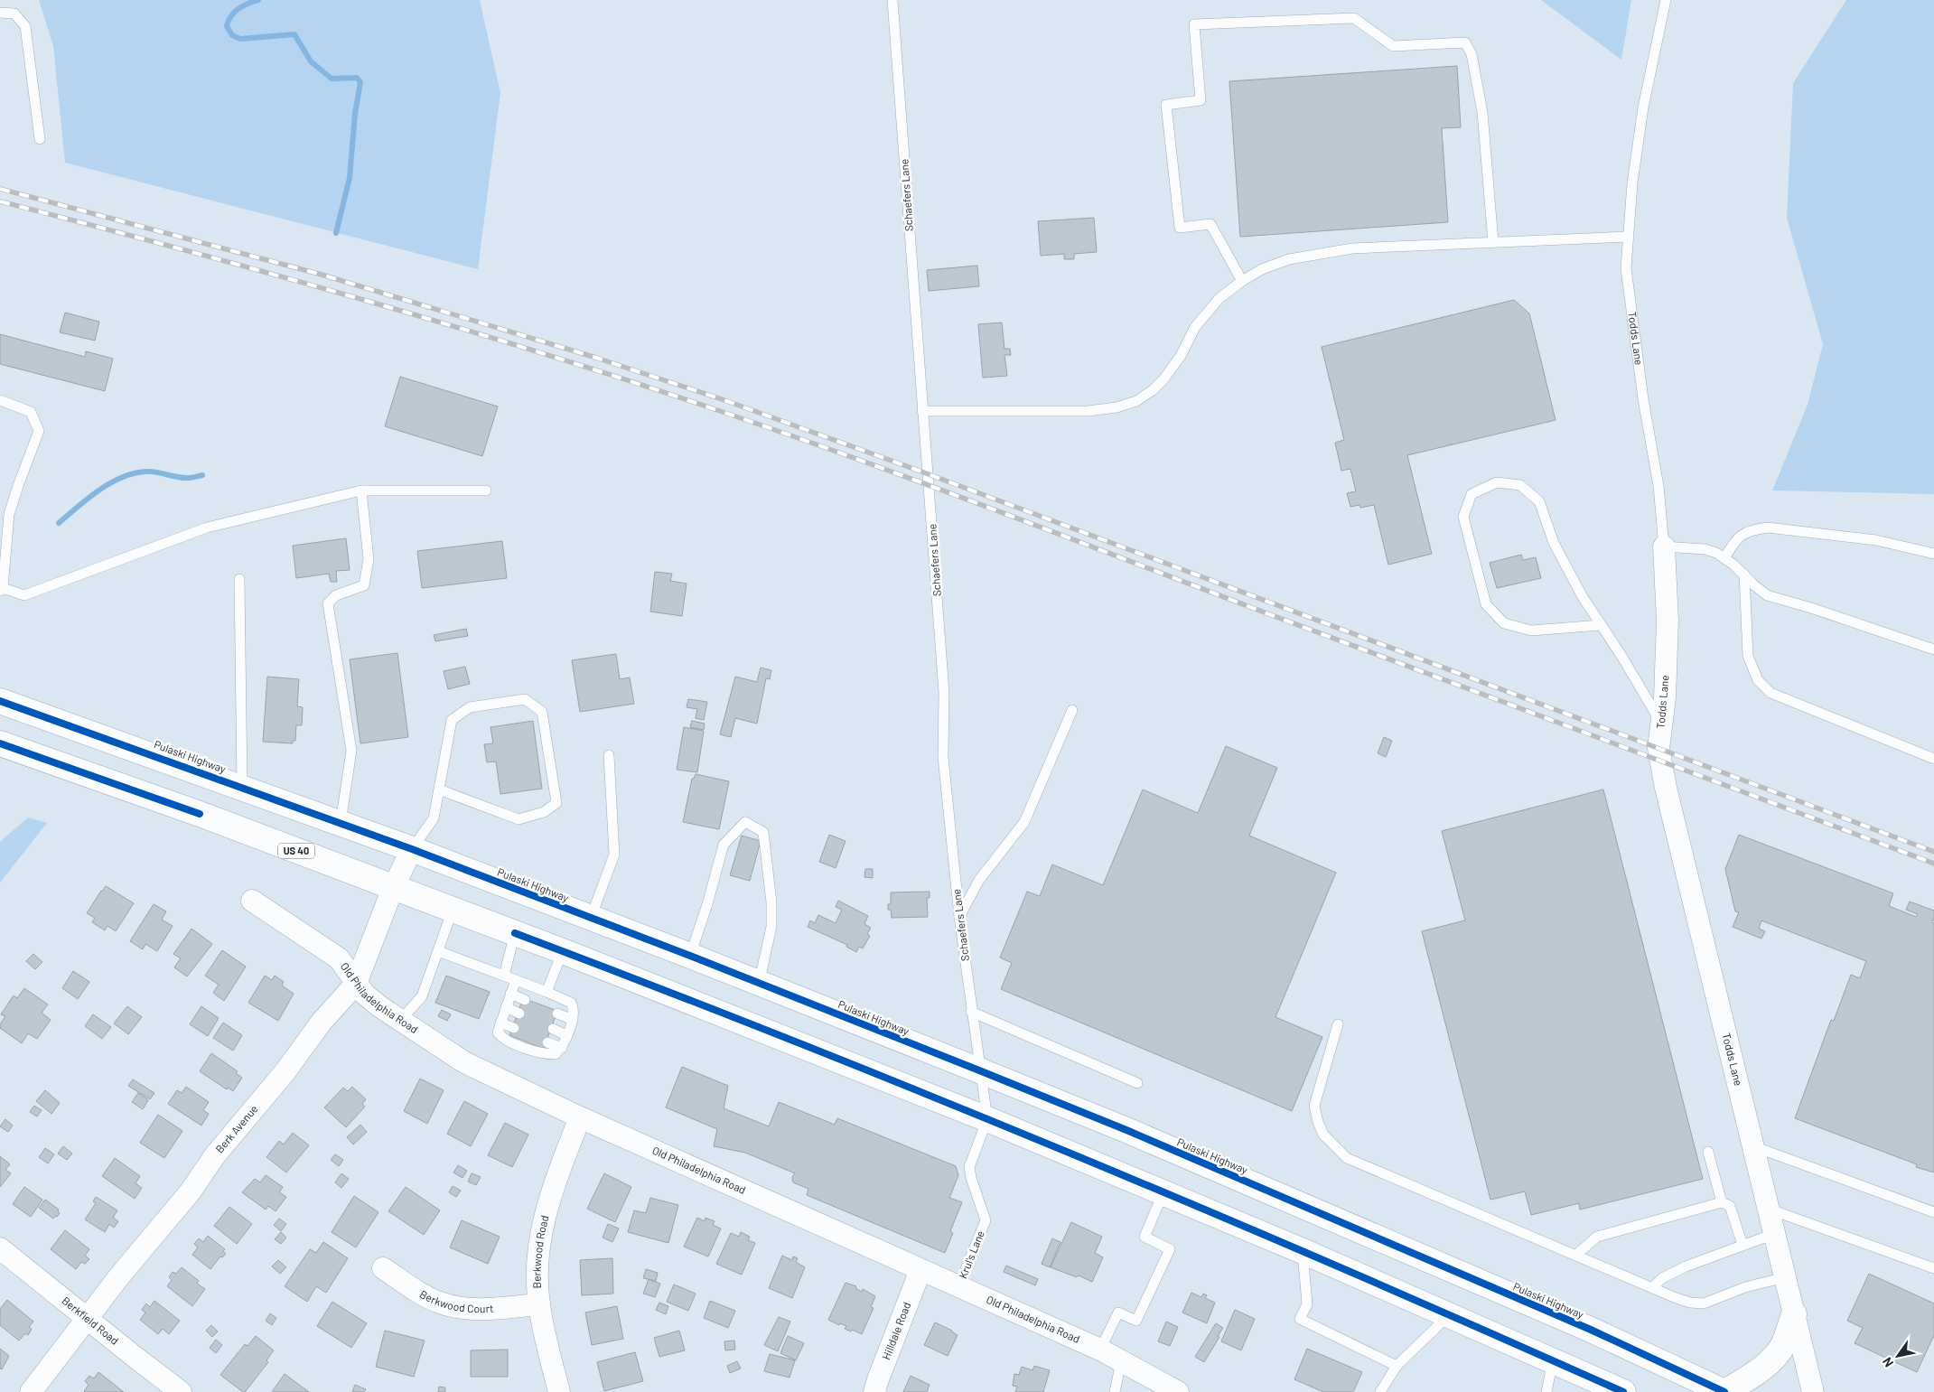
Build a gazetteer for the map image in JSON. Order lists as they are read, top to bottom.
{
  "streets": {
    "highway": ["Pulaski Highway", "US 40"],
    "street": [
      "Todds Lane",
      "Old Philadelphia Road",
      "Berk Avenue",
      "Berkwood Road",
      "Berkwood Court",
      "Berkfield Road",
      "Hilldale Road"
    ],
    "lane": ["Schaefers Lane", "Krul's Lane"]
  },
  "crossings": [
    ["Schaefers Lane", "Pulaski Highway"],
    ["Schaefers Lane", "US 40"],
    ["Schaefers Lane", "Krul's Lane"],
    ["Pulaski Highway", "Berk Avenue"],
    ["US 40", "Berk Avenue"],
    ["US 40", "Krul's Lane"],
    ["Old Philadelphia Road", "Berk Avenue"],
    ["Old Philadelphia Road", "Berkwood Road"],
    ["Old Philadelphia Road", "Krul's Lane"],
    ["Old Philadelphia Road", "Hilldale Road"],
    ["Berk Avenue", "Berkfield Road"],
    ["Berkwood Road", "Berkwood Court"]
  ],
  "north": "bottom left"
}
